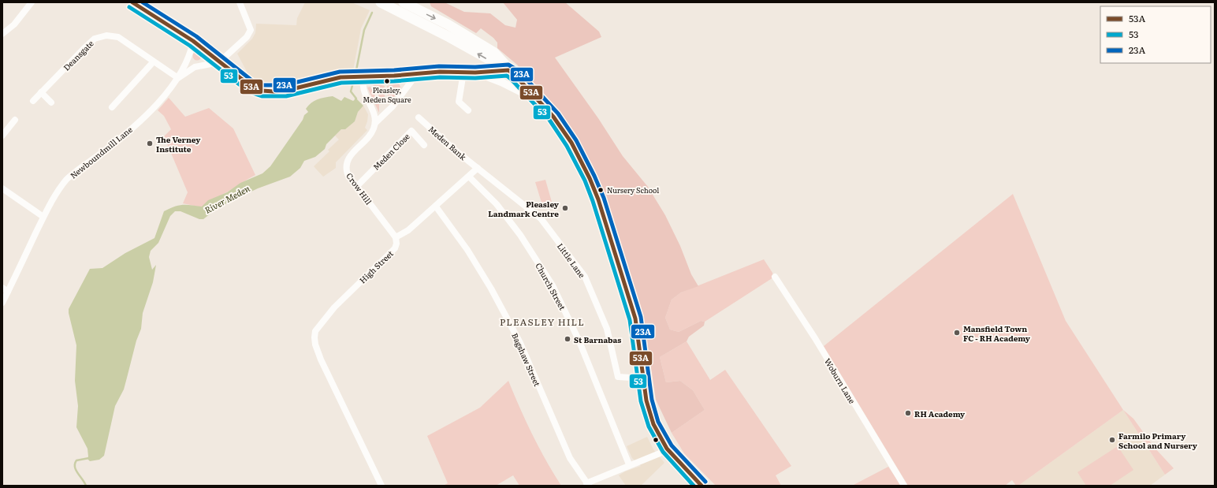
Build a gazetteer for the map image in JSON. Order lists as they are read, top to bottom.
{
  "streets": {
    "street": [
      "Deansgate",
      "Meden Bank",
      "Meden Close",
      "Newboundmill Lane",
      "Crow Hill",
      "Little Lane",
      "High Street",
      "Church Street",
      "Bagshaw Street",
      "Woburn Lane"
    ]
  },
  "crossings": [
    ["Deansgate", "Newboundmill Lane"],
    ["Meden Bank", "Little Lane"],
    ["Meden Close", "Crow Hill"],
    ["Crow Hill", "High Street"]
  ],
  "districts": ["PLEASLEY HILL"],
  "water": ["River Meden"],
  "places": [
    "Pleasley, Meden Square",
    "The Verney Institute",
    "Nursery School",
    "Pleasley Landmark Centre",
    "Mansfield Town FC - RH Academy",
    "St Barnabas",
    "RH Academy",
    "Farmilo Primary School and Nursery"
  ],
  "lines": ["transit line 53A", "transit line 23A", "transit line 53"],
  "legend": ["53A", "53", "23A"]
}
